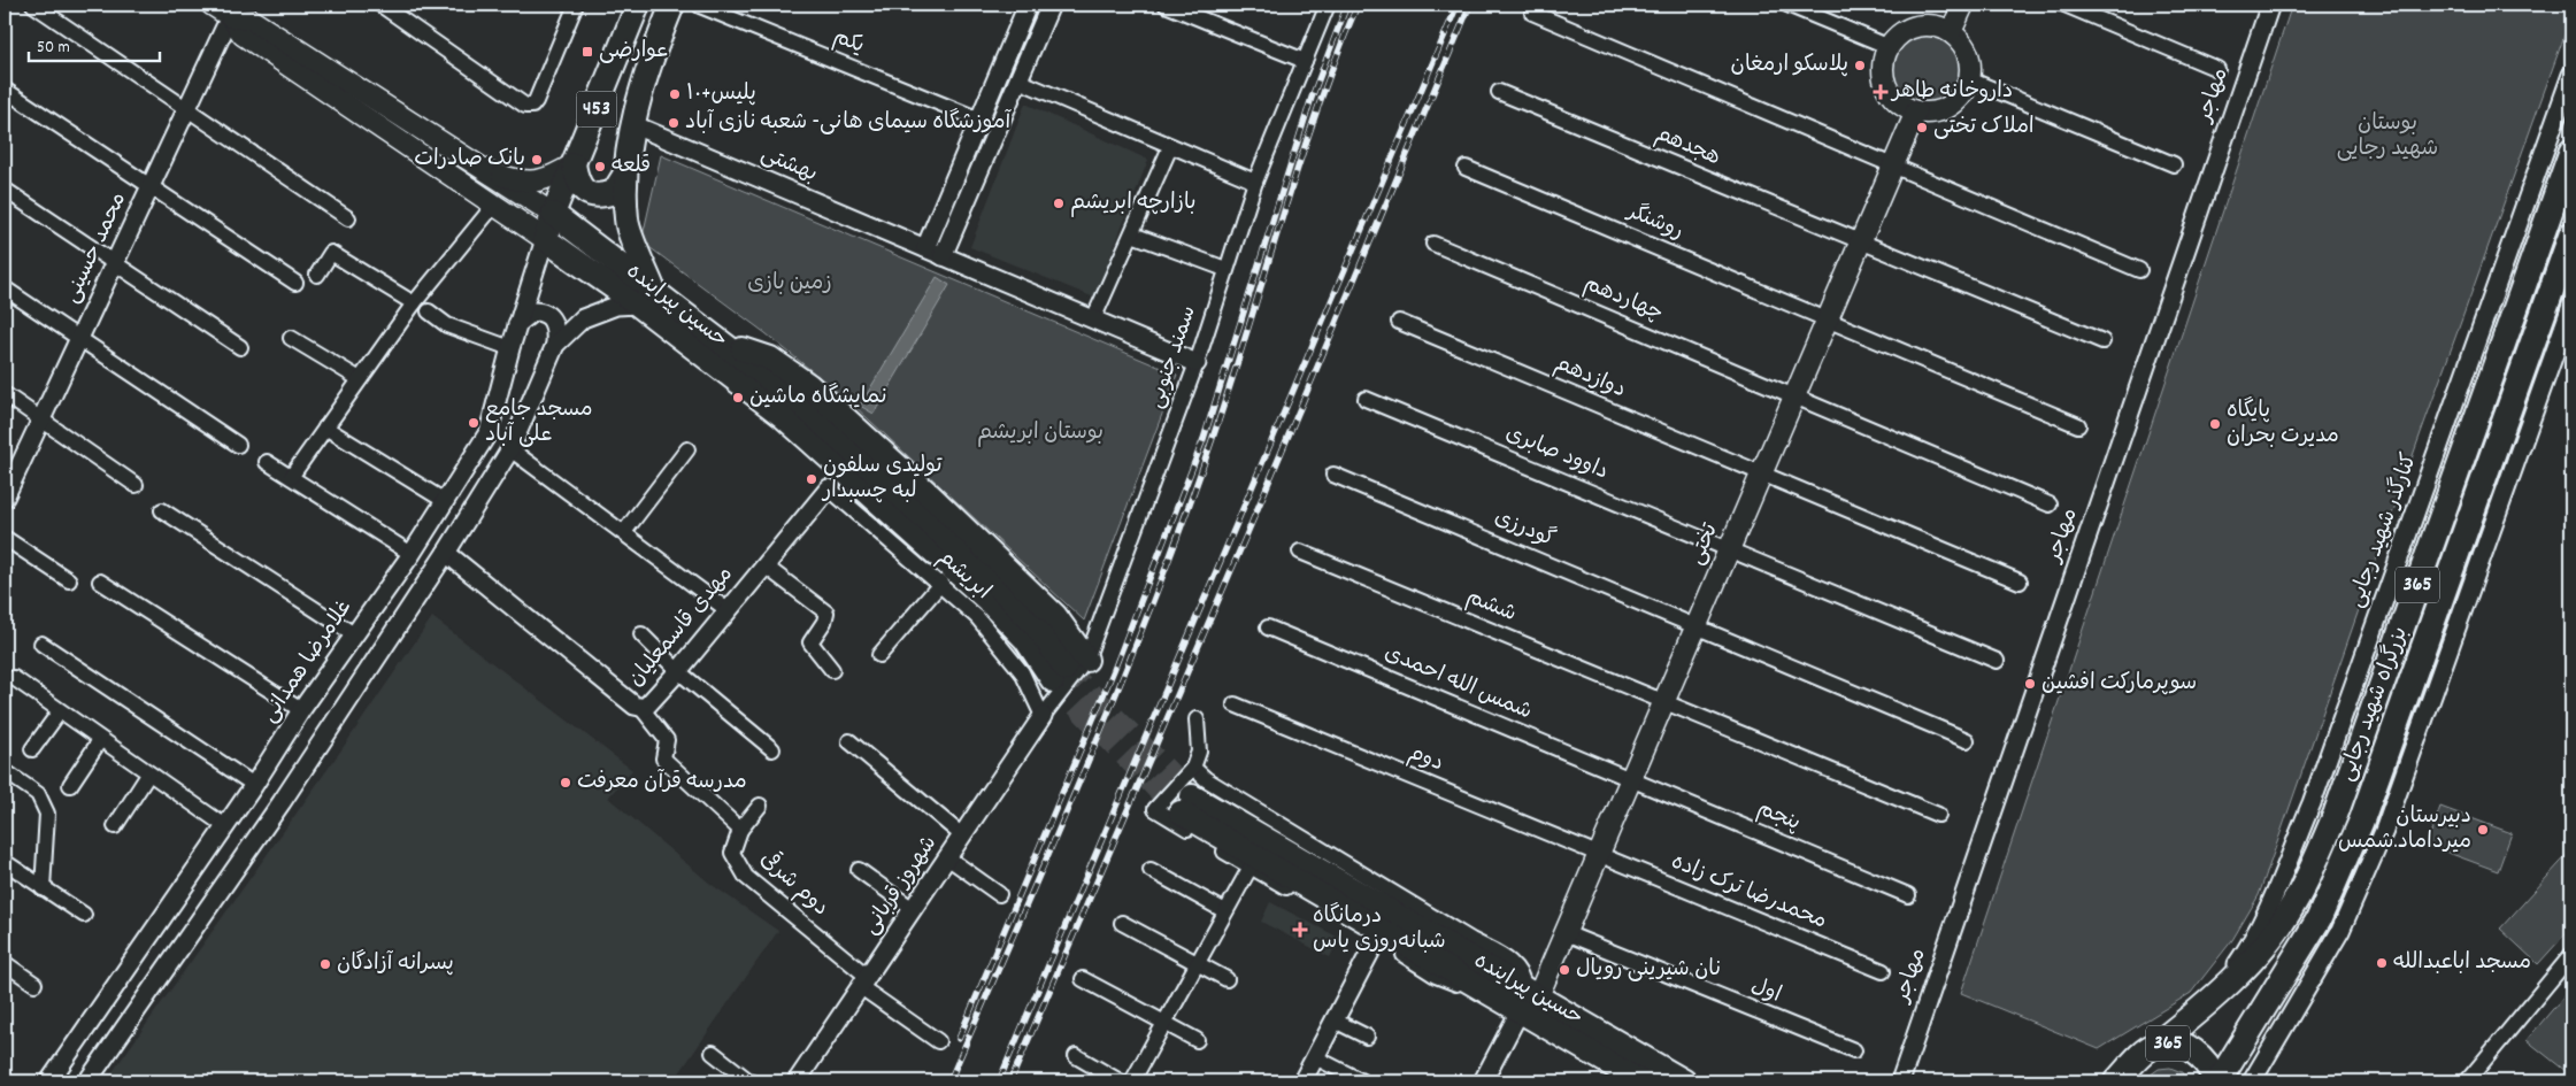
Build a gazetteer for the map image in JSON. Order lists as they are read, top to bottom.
{
  "streets": {
    "highway": ["365", "بزرگراه شهید رجایی"],
    "main road": ["453", "حسین پیراینده", "تختی"],
    "street": [
      "یکم",
      "مهاجر",
      "هجدهم",
      "بهشتی",
      "روشنگر",
      "محمد حسینی",
      "چهاردهم",
      "سمند جنوبی",
      "دوازدهم",
      "داوود صابری",
      "گودرزی",
      "کنارگذر شهید رجایی",
      "ابریشم",
      "ششم",
      "مهدی قاسمعلیان",
      "غلامرضا همدانی",
      "شمس الله احمدی",
      "دوم",
      "پنجم",
      "دوم شرقی",
      "شهروز قربانی",
      "محمدرضا ترک زاده",
      "اول"
    ]
  },
  "crossings": [
    ["453", "بهشتی"],
    ["453", "حسین پیراینده"],
    ["453", "غلامرضا همدانی"],
    ["هجدهم", "تختی"],
    ["بهشتی", "سمند جنوبی"],
    ["روشنگر", "تختی"],
    ["محمد حسینی", "حسین پیراینده"],
    ["چهاردهم", "تختی"],
    ["حسین پیراینده", "سمند جنوبی"],
    ["حسین پیراینده", "تختی"],
    ["حسین پیراینده", "غلامرضا همدانی"],
    ["سمند جنوبی", "ابریشم"],
    ["سمند جنوبی", "شهروز قربانی"],
    ["دوازدهم", "تختی"],
    ["داوود صابری", "تختی"],
    ["گودرزی", "تختی"],
    ["کنارگذر شهید رجایی", "بزرگراه شهید رجایی"],
    ["تختی", "ششم"],
    ["تختی", "شمس الله احمدی"],
    ["تختی", "دوم"],
    ["تختی", "پنجم"],
    ["تختی", "محمدرضا ترک زاده"],
    ["تختی", "اول"],
    ["ابریشم", "مهدی قاسمعلیان"],
    ["ابریشم", "شهروز قربانی"],
    ["365", "بزرگراه شهید رجایی"],
    ["شمس الله احمدی", "پنجم"],
    ["دوم", "محمدرضا ترک زاده"],
    ["دوم شرقی", "شهروز قربانی"]
  ],
  "parks": ["بوستان شهید رجایی", "زمین بازی", "بوستان ابریشم"],
  "places": {
    "transit": ["عوارضی"],
    "other": [
      "پلاسکو ارمغان",
      "پلیس+۱۰",
      "آموزشگاه سیمای هانی- شعبه نازی آباد",
      "املاک تختی",
      "بانک صادرات",
      "قلعه",
      "بازارچه ابریشم",
      "نمایشگاه ماشین",
      "مسجد جامع علی آباد",
      "پایگاه مدیرت بحران",
      "تولیدی سلفون لبه‌ چسبدار",
      "سوپرمارکت افشین",
      "مدرسه قرآن معرفت",
      "دبیرستان میرداماد.شمس",
      "مسجد اباعبدالله",
      "پسرانه آزادگان",
      "نان شیرینی رویال"
    ],
    "health": ["داروخانه طاهر", "درمانگاه شبانه‌روزی یاس"]
  },
  "scale_bar": "50 m"
}
